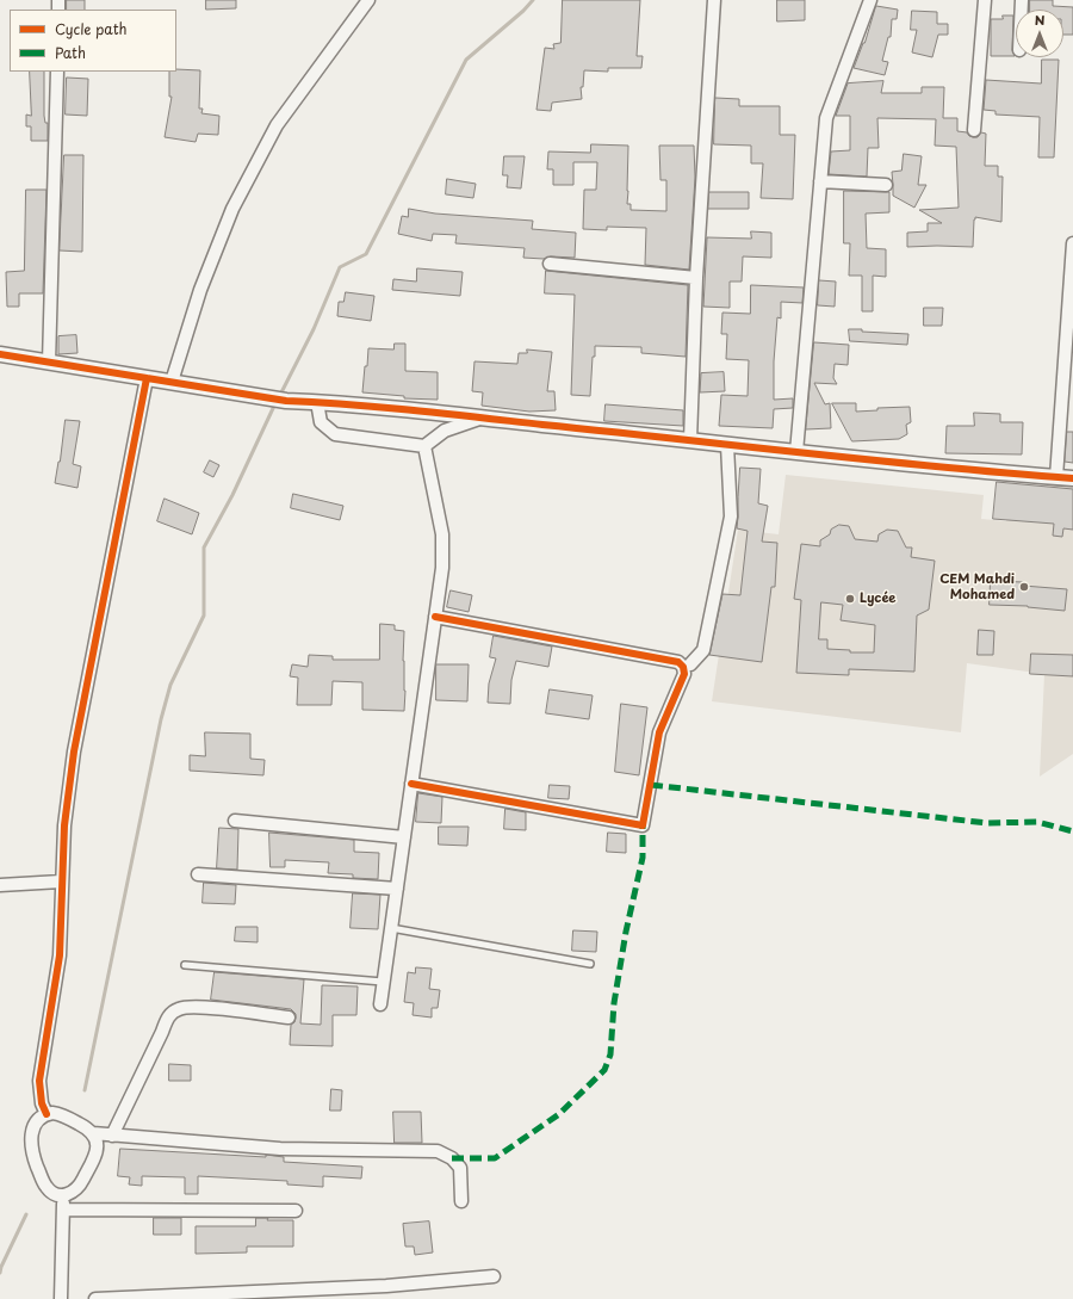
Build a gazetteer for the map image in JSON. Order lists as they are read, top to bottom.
{
  "places": ["CEM Mahdi Mohamed", "Lycée"],
  "legend": ["Cycle path", "Path"],
  "north": "top"
}
